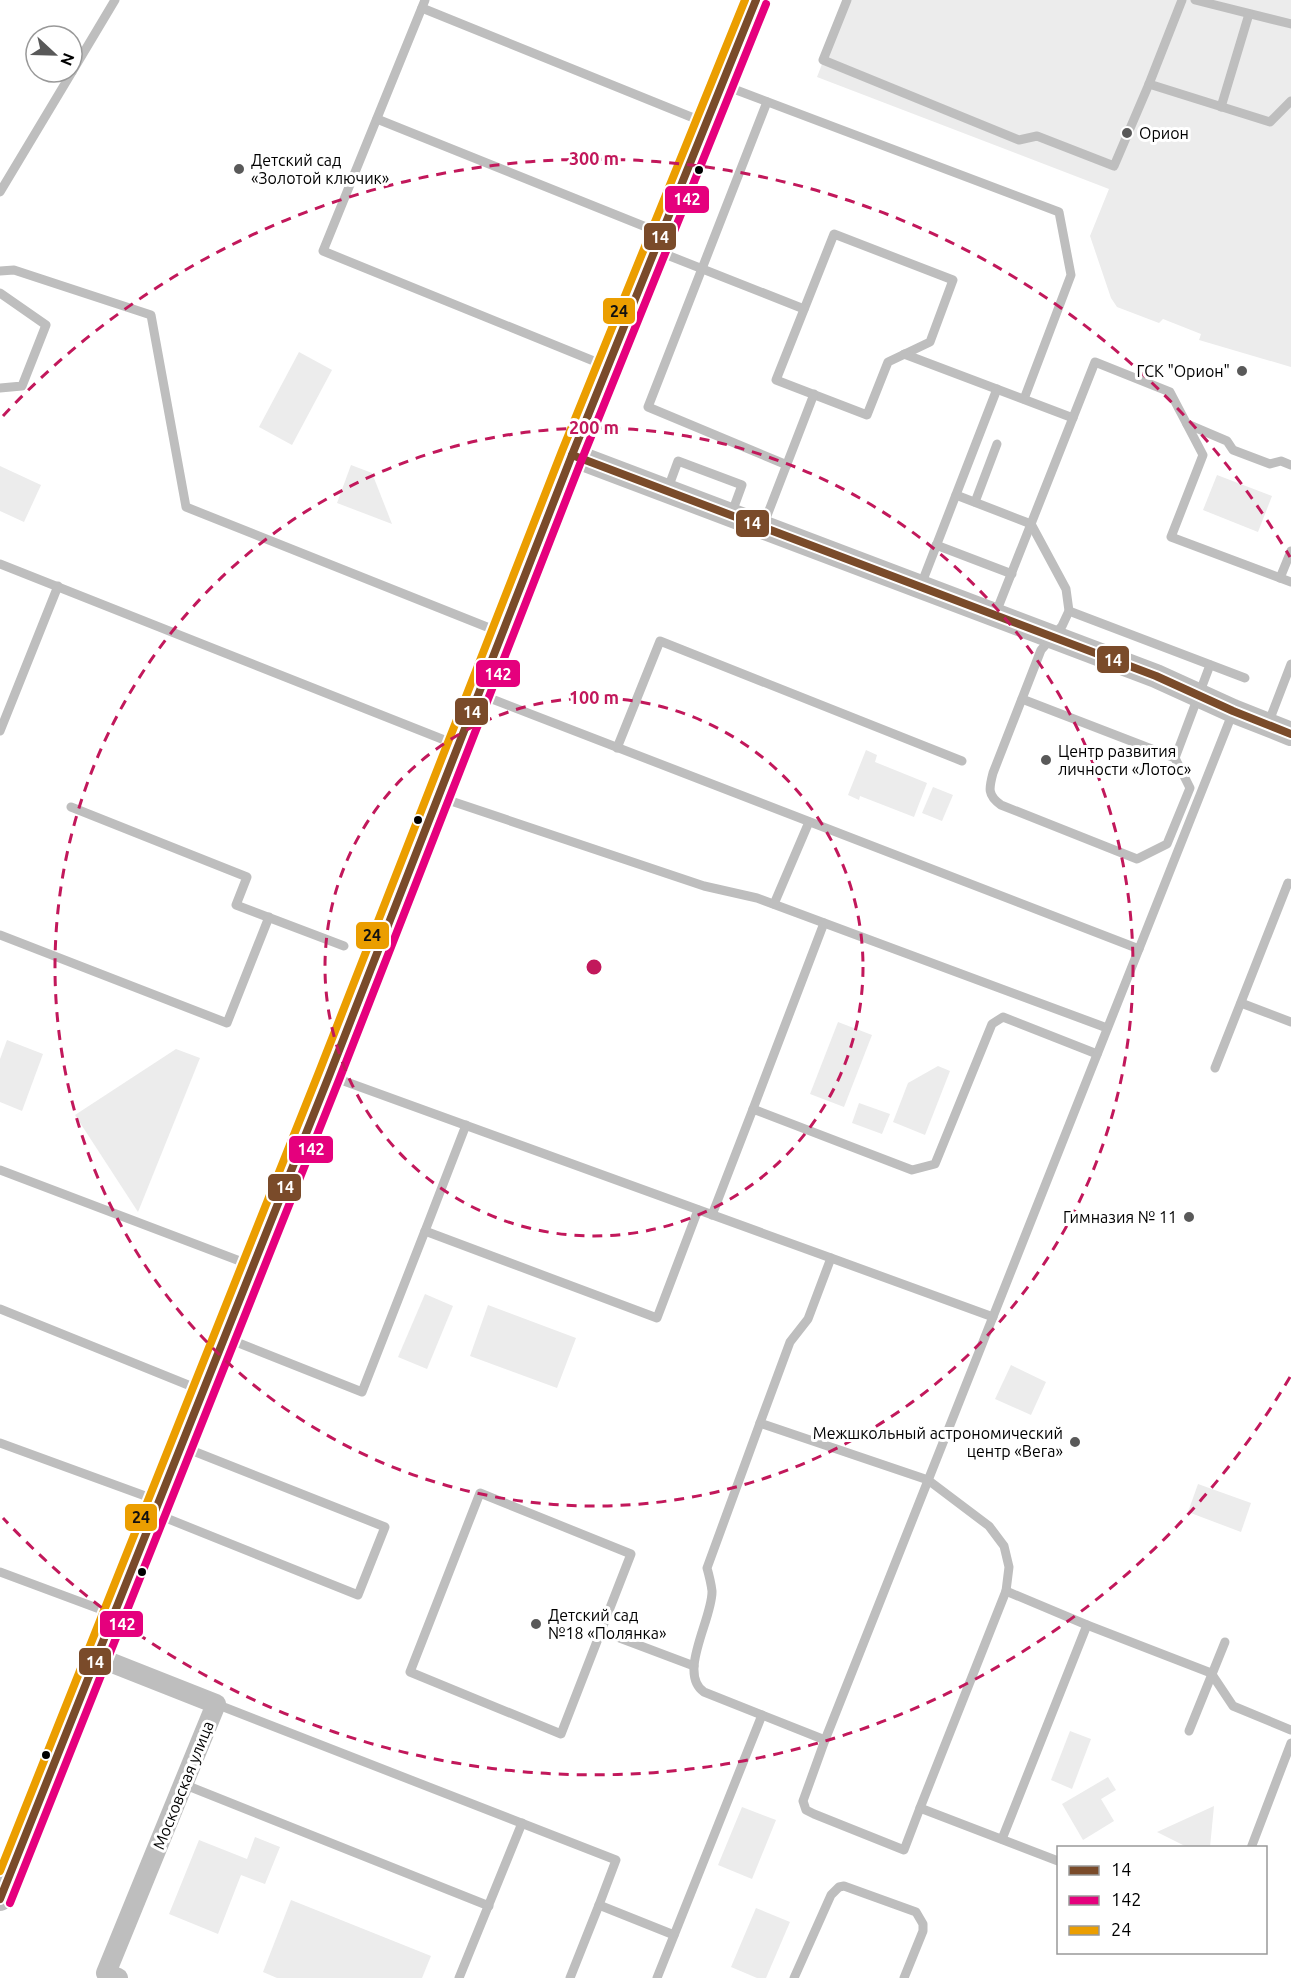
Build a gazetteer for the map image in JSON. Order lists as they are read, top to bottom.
{
  "streets": {
    "street": ["Московская улица"]
  },
  "places": [
    "Орион",
    "Детский сад «Золотой ключик»",
    "ГСК \"Орион\"",
    "Центр развития личности «Лотос»",
    "Гимназия № 11",
    "Межшкольный астрономический центр «Вега»",
    "Детский сад №18 «Полянка»"
  ],
  "lines": ["transit line 14", "transit line 24", "transit line 142"],
  "legend": ["14", "142", "24"],
  "north": "right",
  "rings": ["300 m", "200 m", "100 m"]
}
